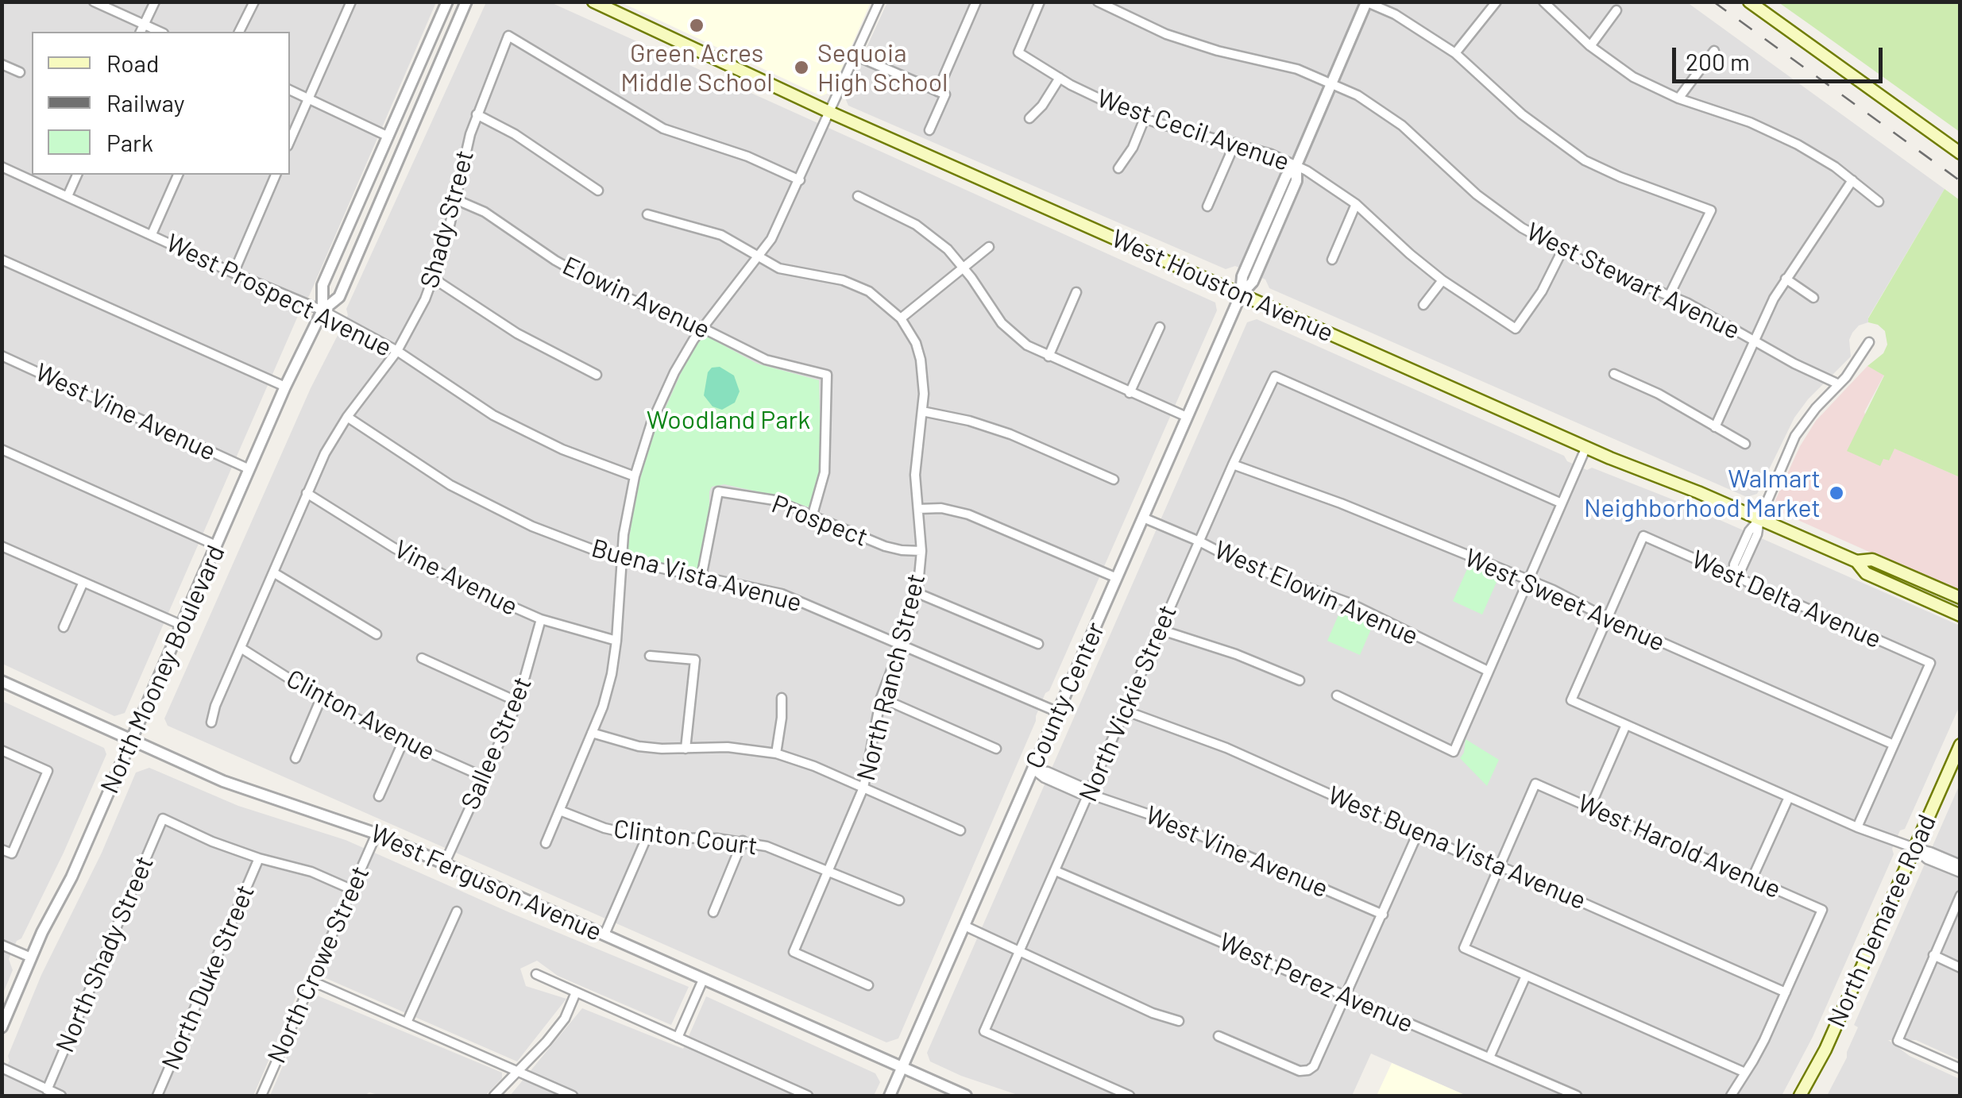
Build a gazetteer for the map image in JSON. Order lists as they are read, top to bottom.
{
  "streets": {
    "main road": ["West Houston Avenue", "North Demaree Road"],
    "street": [
      "West Cecil Avenue",
      "Shady Street",
      "West Stewart Avenue",
      "West Prospect Avenue",
      "Elowin Avenue",
      "West Vine Avenue",
      "Prospect",
      "Buena Vista Avenue",
      "Vine Avenue",
      "West Elowin Avenue",
      "West Delta Avenue",
      "West Sweet Avenue",
      "North Mooney Boulevard",
      "North Ranch Street",
      "County Center",
      "North Vickie Street",
      "Clinton Avenue",
      "Sallee Street",
      "Clinton Court",
      "West Harold Avenue",
      "West Buena Vista Avenue",
      "West Ferguson Avenue",
      "North Shady Street",
      "North Crowe Street",
      "North Duke Street",
      "West Perez Avenue"
    ]
  },
  "crossings": [
    ["West Cecil Avenue", "West Stewart Avenue"],
    ["West Cecil Avenue", "County Center"],
    ["Shady Street", "West Prospect Avenue"],
    ["Shady Street", "Elowin Avenue"],
    ["Shady Street", "Buena Vista Avenue"],
    ["Shady Street", "Vine Avenue"],
    ["Shady Street", "Clinton Avenue"],
    ["West Stewart Avenue", "County Center"],
    ["West Houston Avenue", "County Center"],
    ["West Prospect Avenue", "North Mooney Boulevard"],
    ["Elowin Avenue", "Prospect"],
    ["West Vine Avenue", "North Mooney Boulevard"],
    ["West Vine Avenue", "County Center"],
    ["West Vine Avenue", "North Vickie Street"],
    ["Prospect", "Buena Vista Avenue"],
    ["Prospect", "North Ranch Street"],
    ["Buena Vista Avenue", "North Ranch Street"],
    ["Buena Vista Avenue", "County Center"],
    ["Vine Avenue", "Sallee Street"],
    ["West Elowin Avenue", "County Center"],
    ["West Elowin Avenue", "North Vickie Street"],
    ["West Delta Avenue", "West Sweet Avenue"],
    ["West Sweet Avenue", "North Vickie Street"],
    ["North Mooney Boulevard", "West Ferguson Avenue"],
    ["North Ranch Street", "Clinton Court"],
    ["County Center", "West Ferguson Avenue"],
    ["North Vickie Street", "West Buena Vista Avenue"],
    ["North Vickie Street", "West Perez Avenue"],
    ["Clinton Avenue", "Sallee Street"],
    ["Sallee Street", "West Ferguson Avenue"],
    ["West Harold Avenue", "West Buena Vista Avenue"],
    ["West Ferguson Avenue", "North Crowe Street"],
    ["North Shady Street", "North Duke Street"]
  ],
  "parks": ["Woodland Park"],
  "places": ["Green Acres Middle School", "Sequoia High School", "Walmart Neighborhood Market"],
  "legend": ["Road", "Railway", "Park"],
  "scale_bar": "200 m"
}
